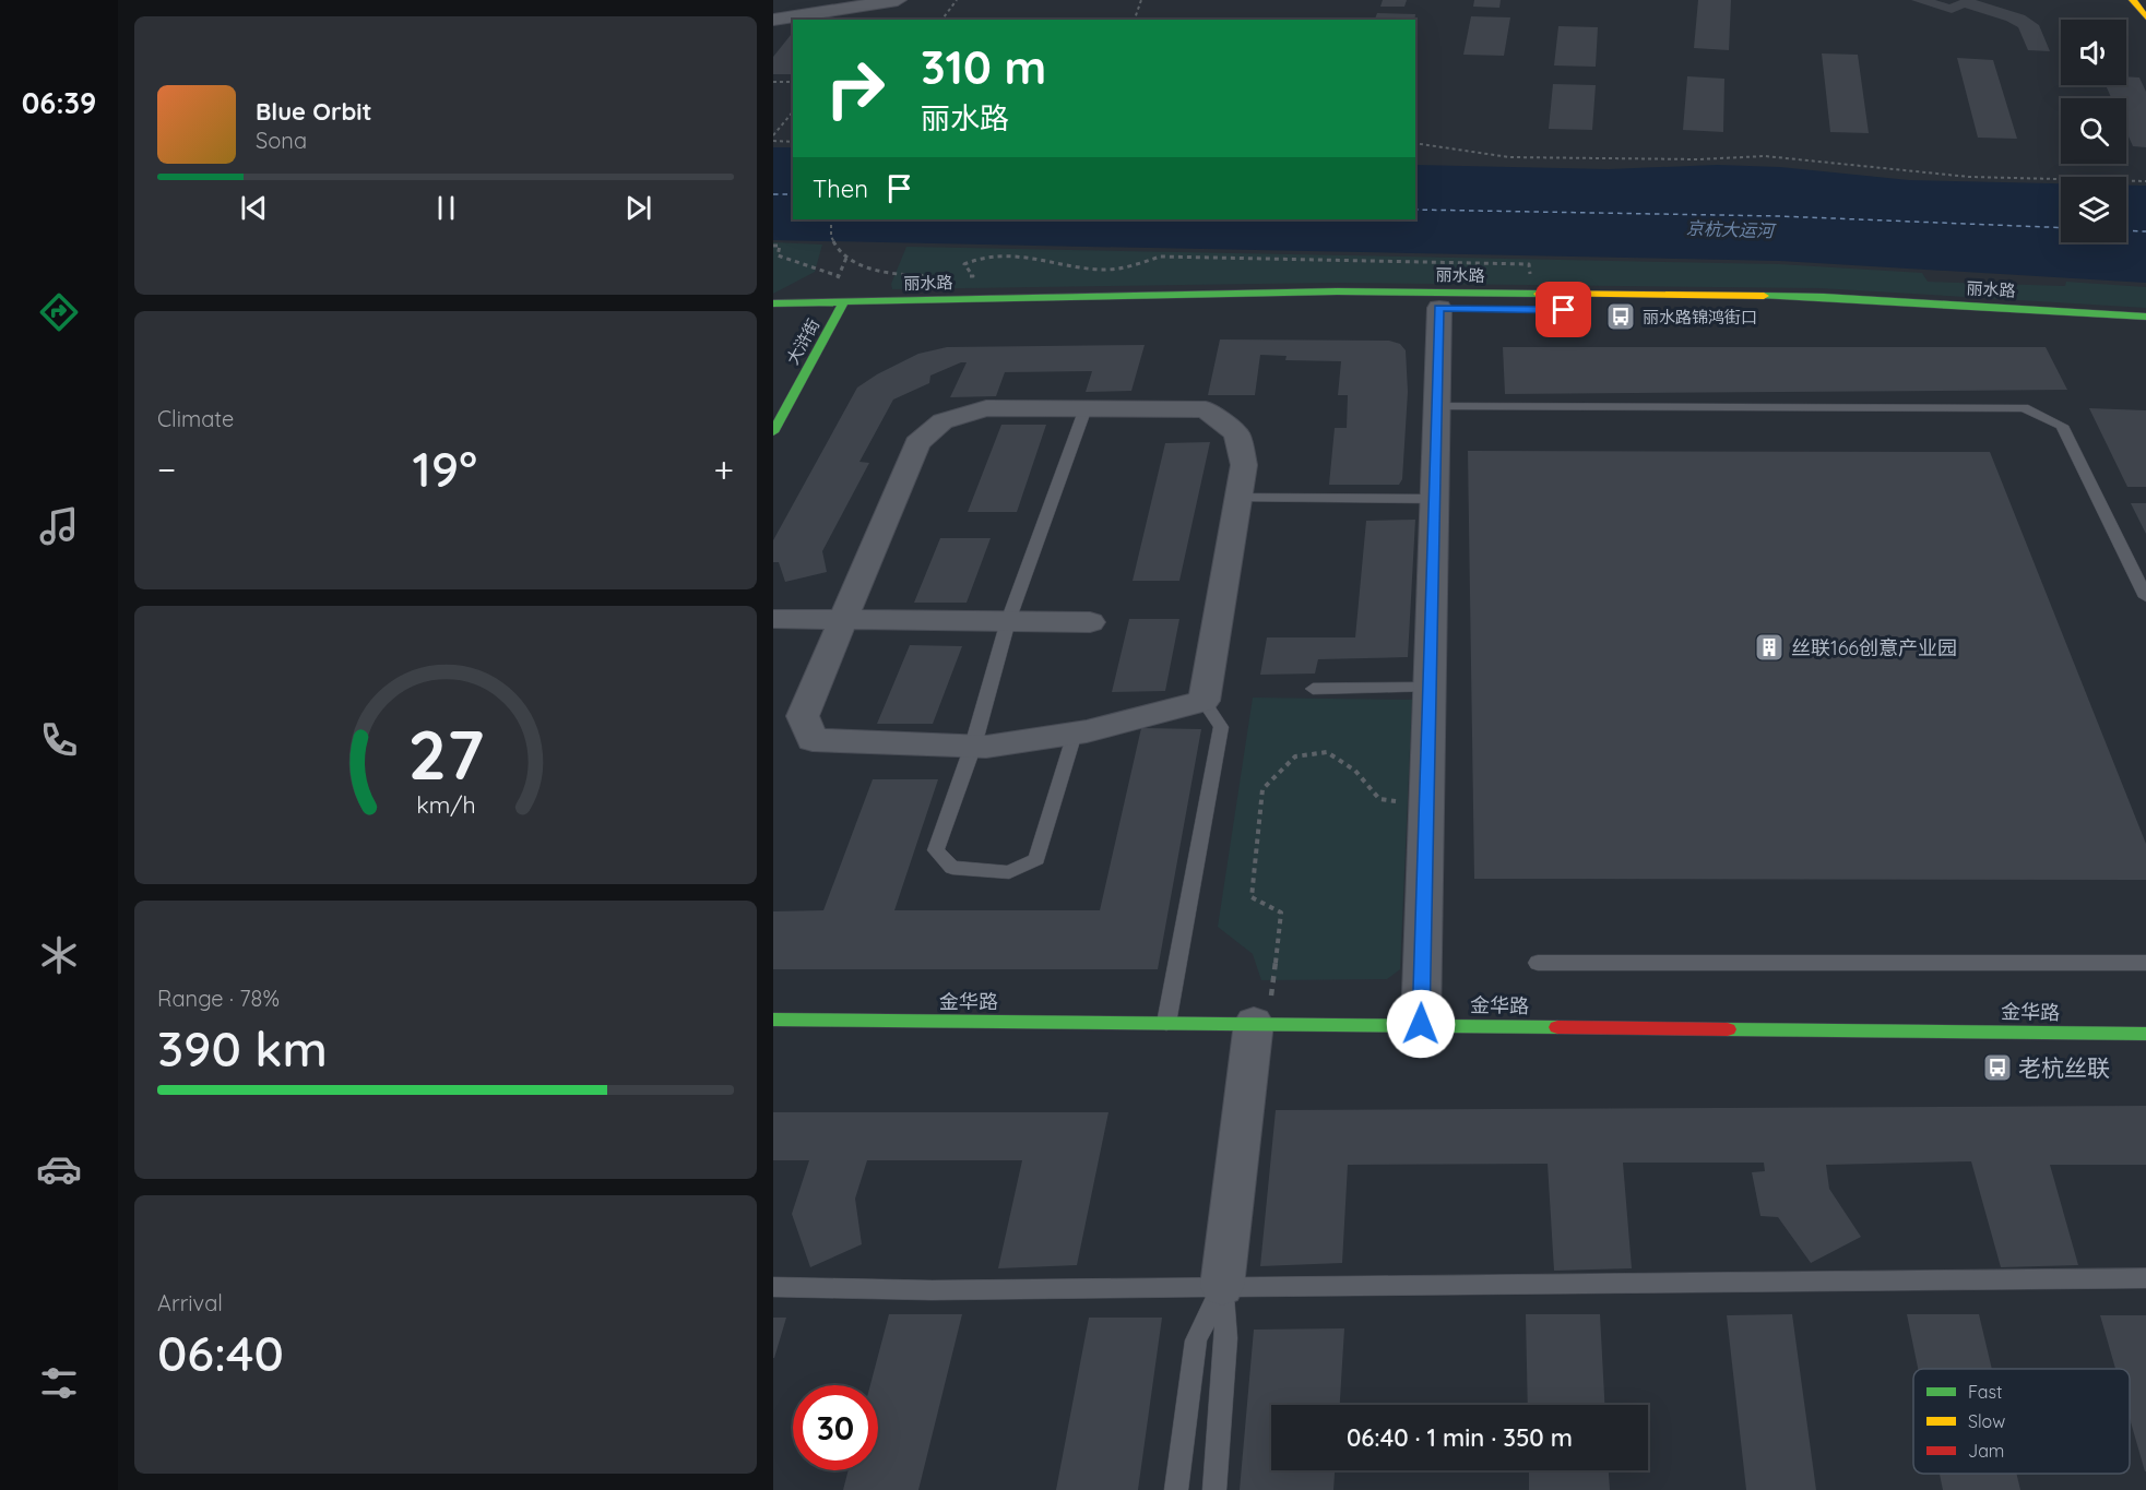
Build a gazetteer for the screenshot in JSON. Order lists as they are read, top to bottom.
{
  "streets": {
    "main road": ["丽水路", "大浒街", "金华路"]
  },
  "crossings": [
    ["丽水路", "大浒街"]
  ],
  "water": ["京杭大运河"],
  "places": {
    "bus stop": ["丽水路锦鸿街口", "老杭丝联"],
    "building": ["丝联166创意产业园"]
  },
  "legend": ["Fast", "Slow", "Jam"],
  "page": {
    "tabs": "06:39",
    "turn": ["310 m", "丽水路"],
    "song": ["Blue Orbit", "Sona"],
    "then": "Then",
    "tile": [
      "Climate",
      ["Range · 78%", "390 km"],
      ["Arrival", "06:40"]
    ],
    "heat": ["−", "19°", "+"],
    "limit": "30",
    "trip": "06:40 · 1 min · 350 m",
    "gauge": ["27", "km/h"]
  }
}
